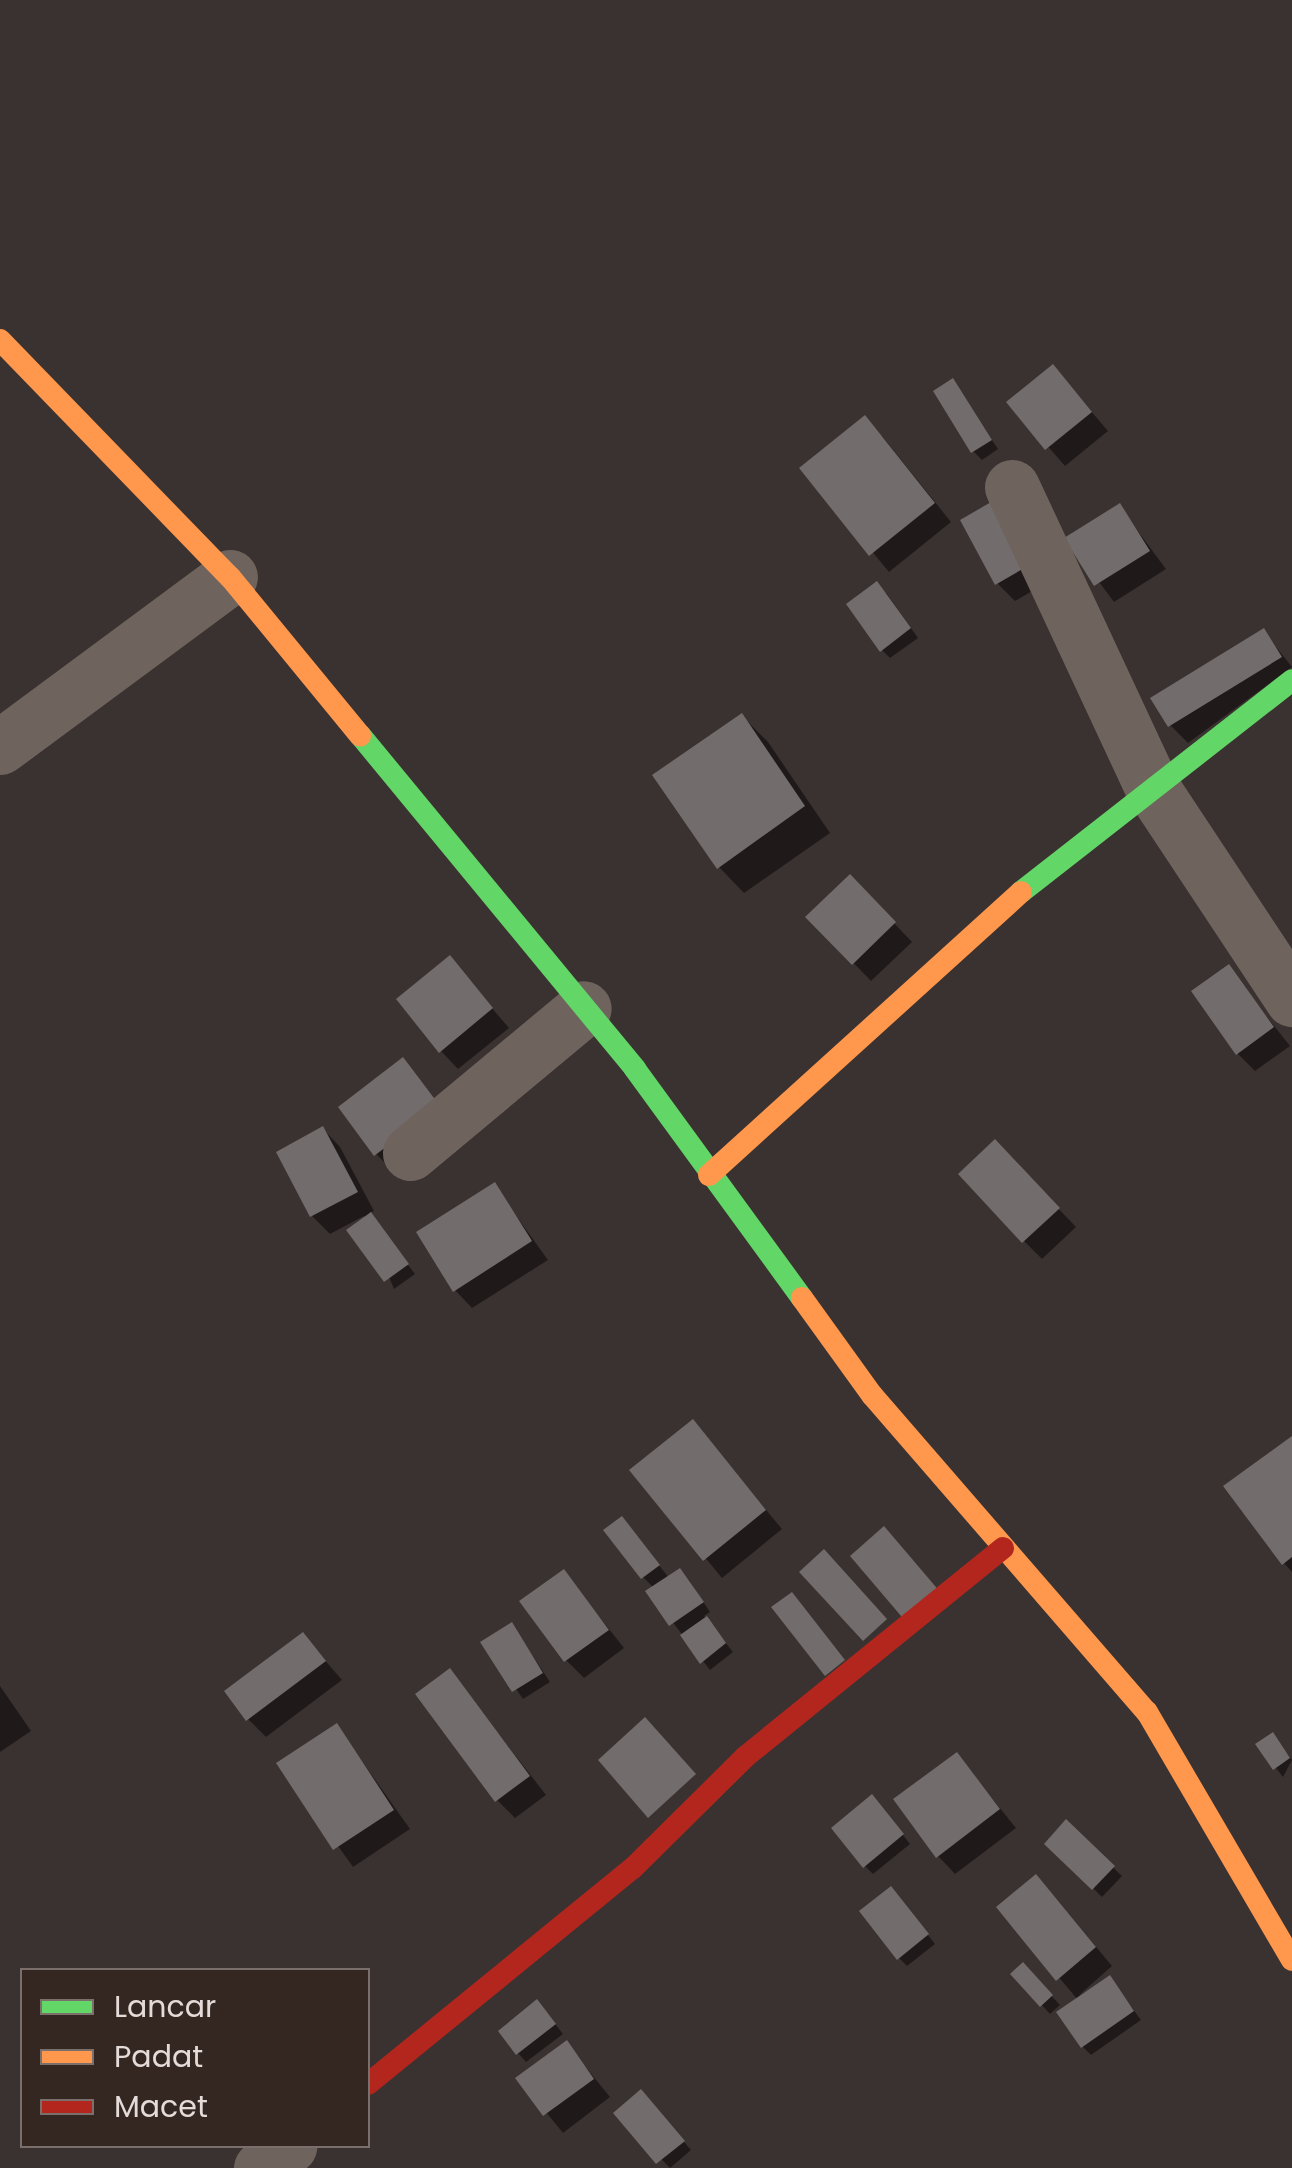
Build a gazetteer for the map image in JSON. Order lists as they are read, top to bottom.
{
  "legend": ["Lancar", "Padat", "Macet"]
}
